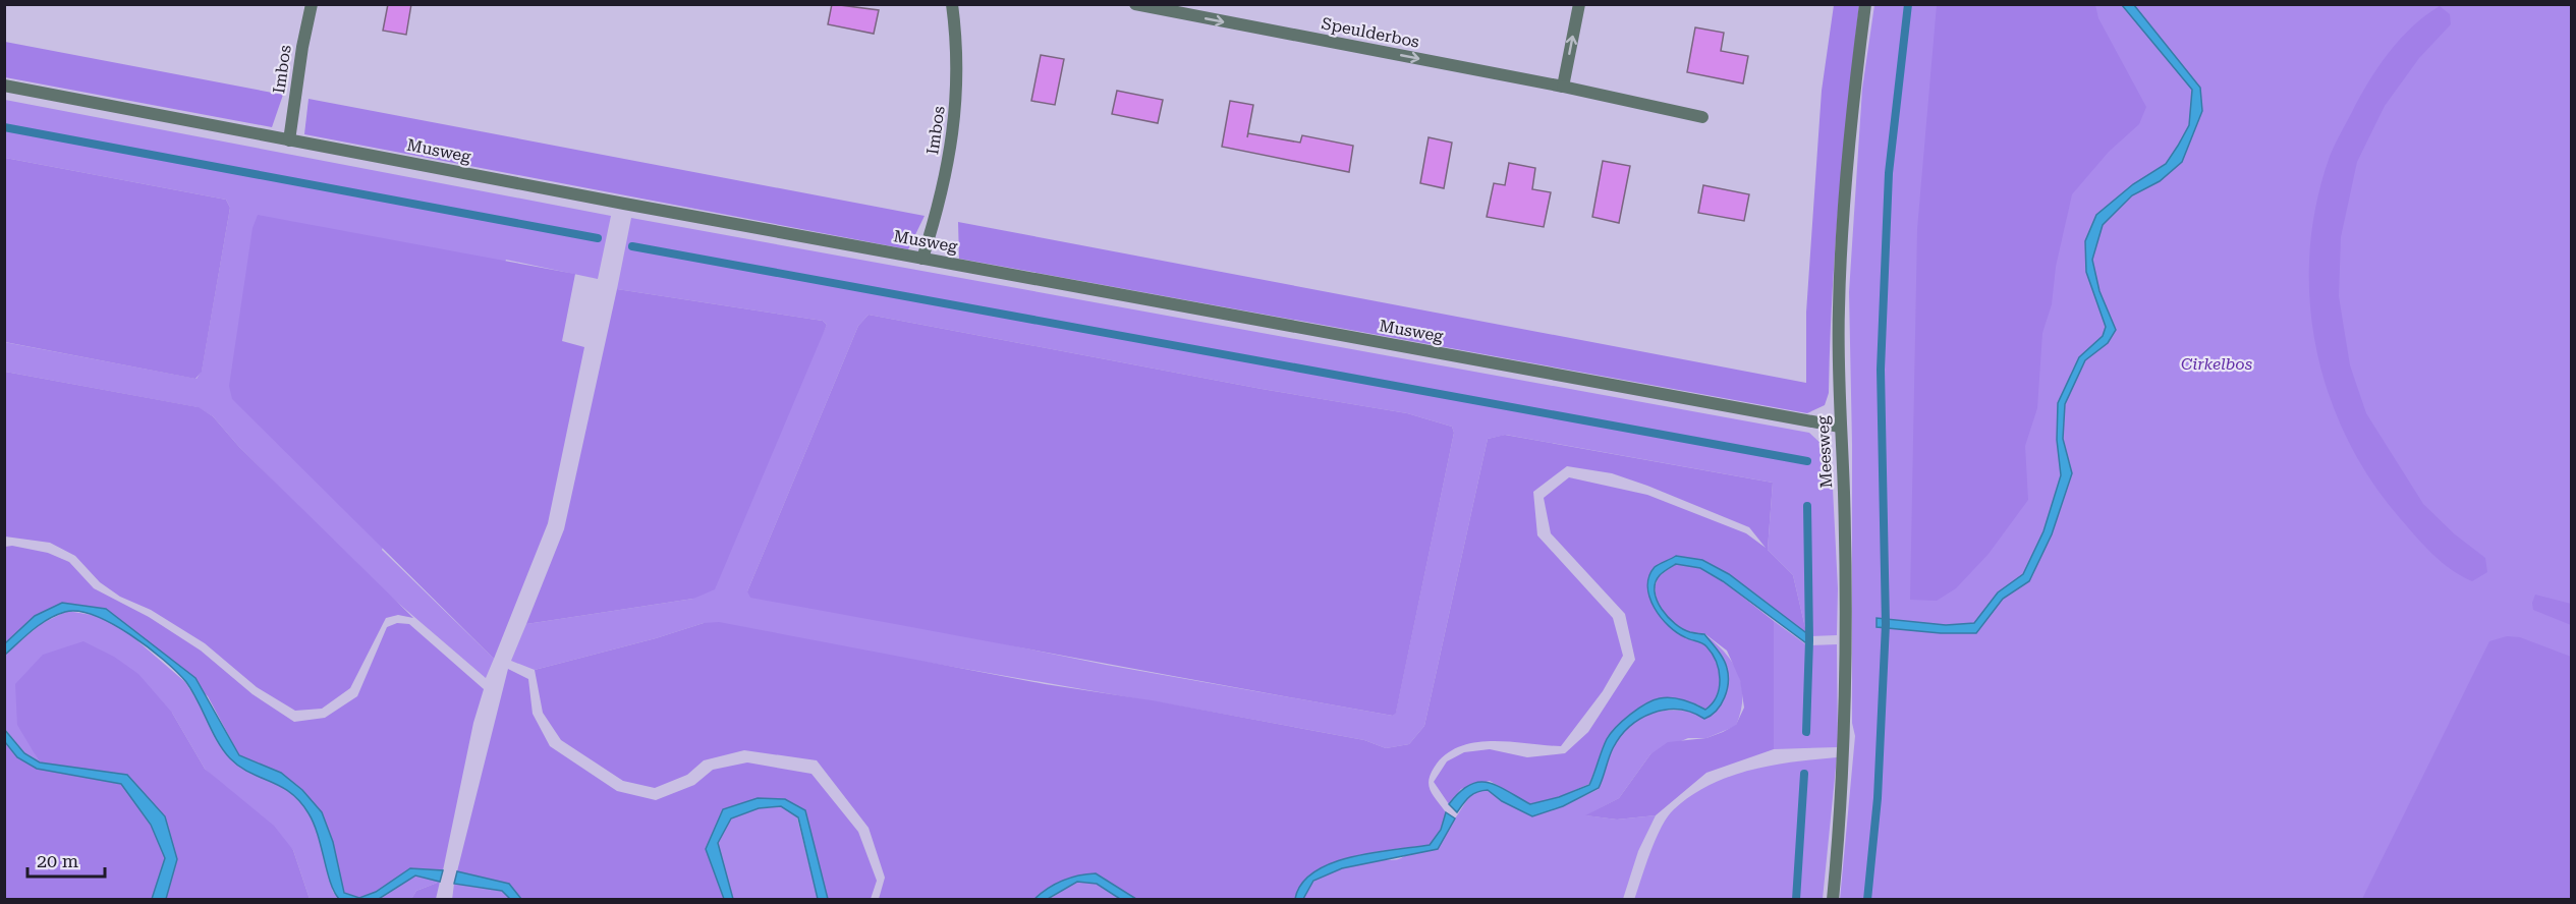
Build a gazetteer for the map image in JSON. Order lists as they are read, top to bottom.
{
  "streets": {
    "street": [
      "Speulderbos",
      "Imbos",
      "Musweg",
      "Meesweg"
    ]
  },
  "crossings": [
    ["Imbos", "Musweg"],
    ["Musweg", "Meesweg"]
  ],
  "one_way": ["Speulderbos"],
  "parks": ["Cirkelbos"],
  "scale_bar": "20 m"
}
